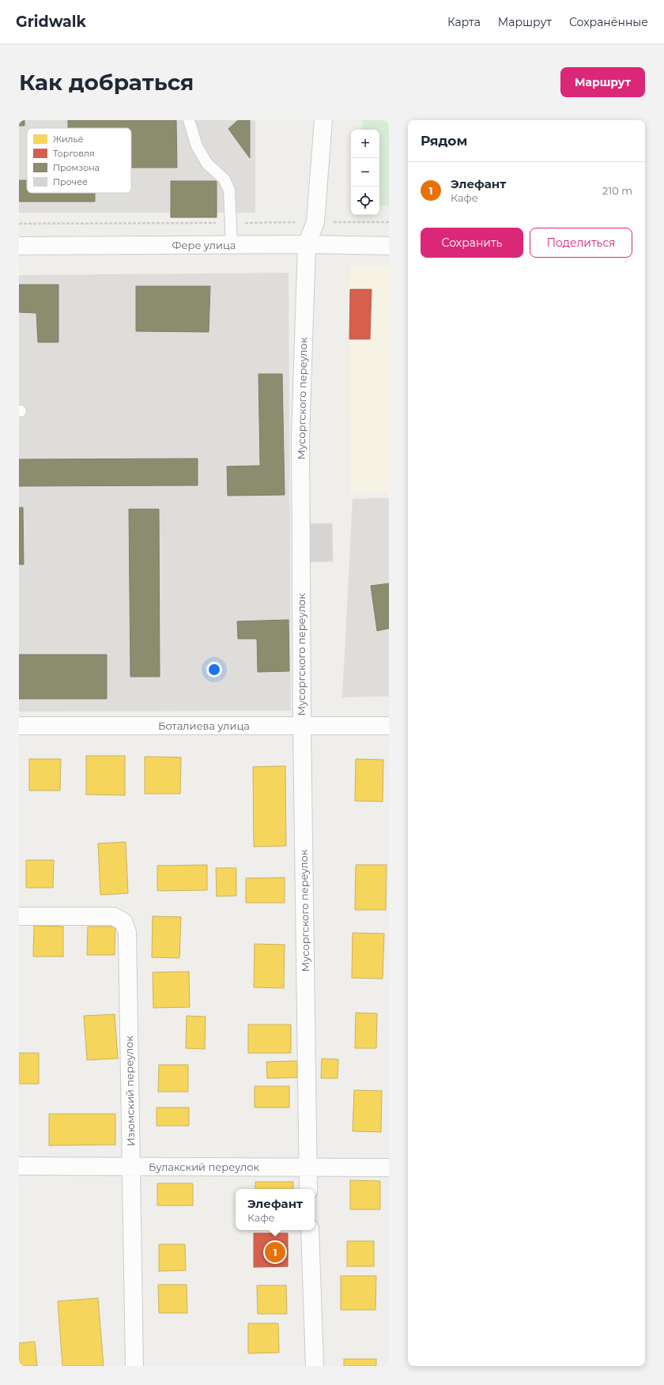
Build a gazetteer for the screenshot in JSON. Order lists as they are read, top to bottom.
{
  "streets": {
    "street": [
      "Фере улица",
      "Мусоргского переулок",
      "Боталиева улица",
      "Изюмский переулок",
      "Булакский переулок"
    ]
  },
  "crossings": [
    ["Фере улица", "Мусоргского переулок"],
    ["Мусоргского переулок", "Боталиева улица"],
    ["Мусоргского переулок", "Булакский переулок"],
    ["Изюмский переулок", "Булакский переулок"]
  ],
  "legend": [
    "Жильё",
    "Торговля",
    "Промзона",
    "Прочее"
  ],
  "page": {
    "header": "Gridwalk",
    "nav": ["Карта", "Маршрут", "Сохранённые"],
    "buttons": [
      "Маршрут",
      ["Сохранить", "Поделиться"]
    ],
    "title": "Как добраться",
    "heading": "Рядом",
    "map_buttons": ["+", "−"],
    "list": [
      {
        "mark": "1",
        "name": "Элефант",
        "note": "Кафе",
        "value": "210 m"
      }
    ],
    "popup": ["Элефант", "Кафе"],
    "pins": "1"
  }
}
